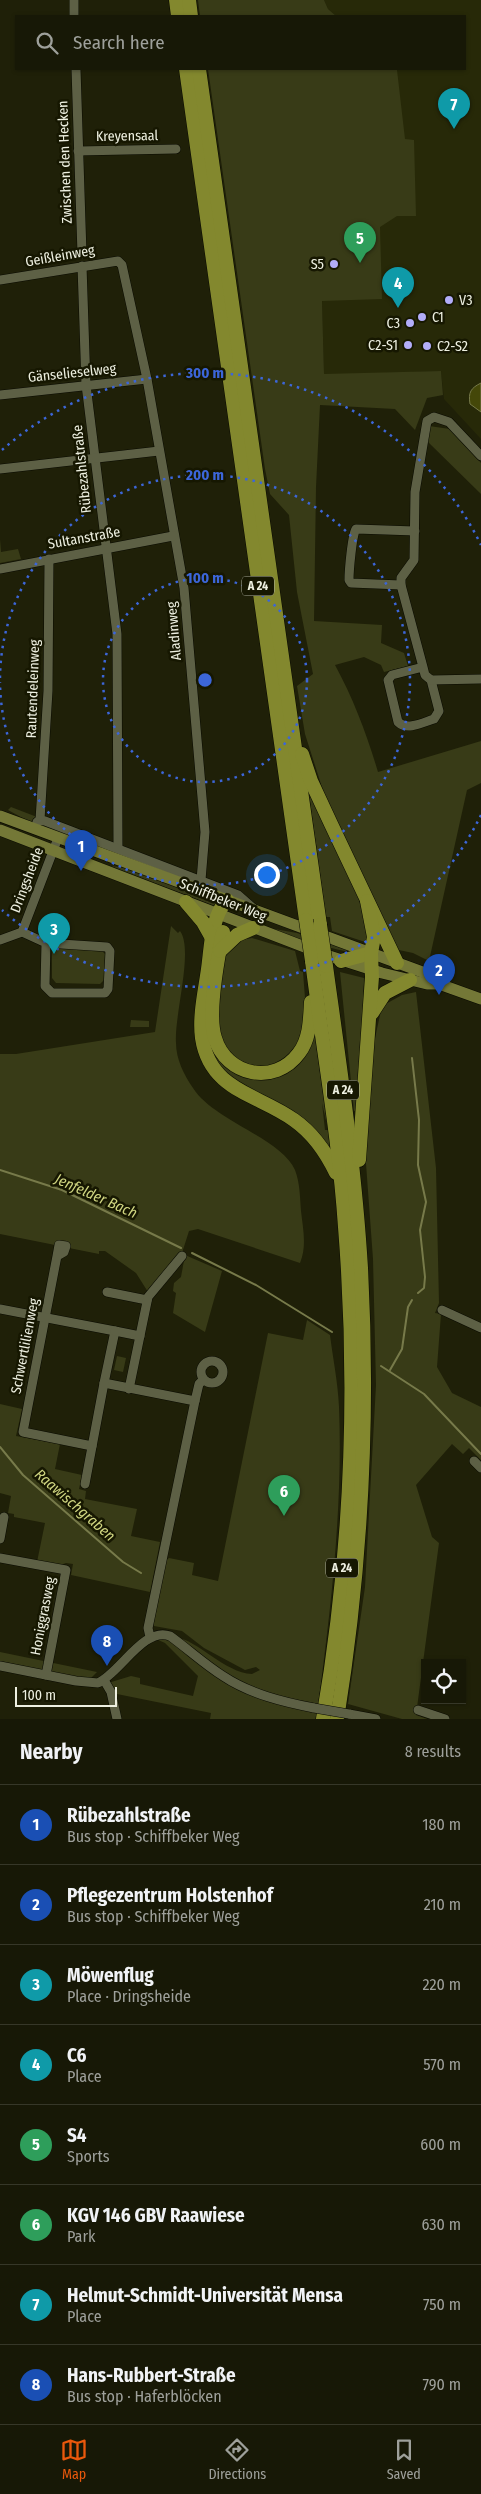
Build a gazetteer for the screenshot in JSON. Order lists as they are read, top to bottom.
{
  "streets": {
    "highway": ["A 24"],
    "main road": ["Schiffbeker Weg"],
    "street": [
      "Kreyensaal",
      "Zwischen den Hecken",
      "Geißleinweg",
      "Gänselieselweg",
      "Rübezahlstraße",
      "Sultanstraße",
      "Aladinweg",
      "Rautendeleinweg",
      "Dringsheide",
      "Schwertlilienweg",
      "Honiggrasweg"
    ]
  },
  "crossings": [
    ["Kreyensaal", "Zwischen den Hecken"],
    ["Geißleinweg", "Rübezahlstraße"],
    ["Geißleinweg", "Aladinweg"],
    ["Gänselieselweg", "Rübezahlstraße"],
    ["Gänselieselweg", "Aladinweg"],
    ["Rübezahlstraße", "Sultanstraße"],
    ["Rübezahlstraße", "Schiffbeker Weg"],
    ["Sultanstraße", "Aladinweg"],
    ["Sultanstraße", "Rautendeleinweg"],
    ["Aladinweg", "Schiffbeker Weg"],
    ["Rautendeleinweg", "Schiffbeker Weg"],
    ["Dringsheide", "Schiffbeker Weg"]
  ],
  "water": ["Jenfelder Bach", "Raawischgraben"],
  "places": [
    "S5",
    "V3",
    "C1",
    "C3",
    "C2-S1",
    "C2-S2"
  ],
  "scale_bar": "100 m",
  "page": {
    "search": "Search here",
    "pins": [
      "7",
      "5",
      "4",
      "1",
      "3",
      "2",
      "6",
      "8"
    ],
    "scale": "100 m",
    "heading": ["Nearby", "8 results"],
    "list": [
      {
        "mark": "1",
        "name": "Rübezahlstraße",
        "note": "Bus stop · Schiffbeker Weg",
        "value": "180 m"
      },
      {
        "mark": "2",
        "name": "Pflegezentrum Holstenhof",
        "note": "Bus stop · Schiffbeker Weg",
        "value": "210 m"
      },
      {
        "mark": "3",
        "name": "Möwenflug",
        "note": "Place · Dringsheide",
        "value": "220 m"
      },
      {
        "mark": "4",
        "name": "C6",
        "note": "Place",
        "value": "570 m"
      },
      {
        "mark": "5",
        "name": "S4",
        "note": "Sports",
        "value": "600 m"
      },
      {
        "mark": "6",
        "name": "KGV 146 GBV Raawiese",
        "note": "Park",
        "value": "630 m"
      },
      {
        "mark": "7",
        "name": "Helmut-Schmidt-Universität Mensa",
        "note": "Place",
        "value": "750 m"
      },
      {
        "mark": "8",
        "name": "Hans-Rubbert-Straße",
        "note": "Bus stop · Haferblöcken",
        "value": "790 m"
      }
    ],
    "nav": ["Map", "Directions", "Saved"]
  },
  "rings": ["300 m", "200 m", "100 m"]
}
